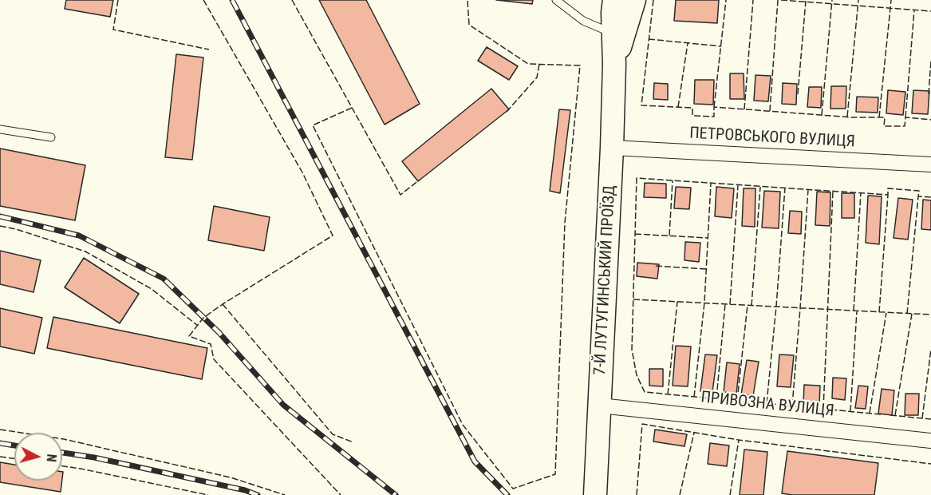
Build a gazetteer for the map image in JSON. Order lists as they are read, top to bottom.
{
  "streets": {
    "main road": ["7-Й ЛУТУГИНСЬКИЙ ПРОЇЗД"],
    "street": ["ПЕТРОВСЬКОГО ВУЛИЦЯ", "ПРИВОЗНА ВУЛИЦЯ"]
  },
  "crossings": [
    ["ПЕТРОВСЬКОГО ВУЛИЦЯ", "7-Й ЛУТУГИНСЬКИЙ ПРОЇЗД"],
    ["7-Й ЛУТУГИНСЬКИЙ ПРОЇЗД", "ПРИВОЗНА ВУЛИЦЯ"]
  ],
  "north": "right"
}
